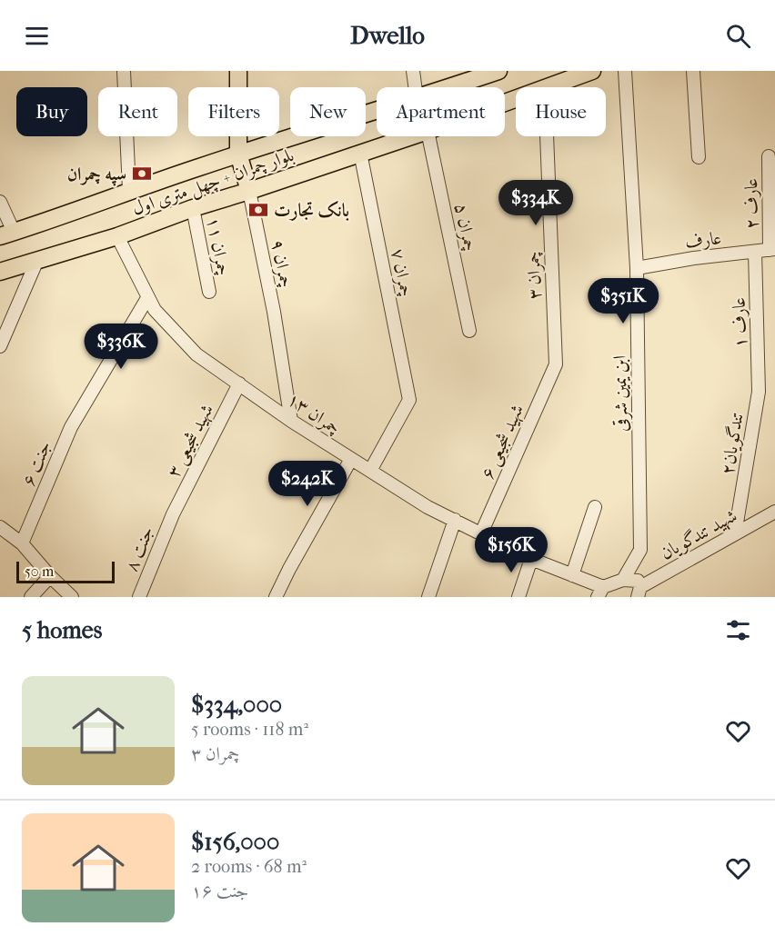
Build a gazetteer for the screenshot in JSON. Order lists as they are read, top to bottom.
{
  "streets": {
    "main road": ["بلوار چمران + چهل متری اول"],
    "street": [
      "عارف ۲",
      "چمران ۵",
      "عارف",
      "چمران ۱۱",
      "چمران ۹",
      "چمران ۷",
      "چمران ۳",
      "عارف ۱",
      "ابن یمین شرقی",
      "چمران ۱۳",
      "شهید شجیعی ۳",
      "شهید شجیعی ۶",
      "تندگویان۲",
      "جنت ۶",
      "شهید تندگویان",
      "جنت ۸"
    ]
  },
  "crossings": [
    ["بلوار چمران + چهل متری اول", "چمران ۱۱"],
    ["بلوار چمران + چهل متری اول", "چمران ۹"],
    ["بلوار چمران + چهل متری اول", "چمران ۷"],
    ["بلوار چمران + چهل متری اول", "چمران ۱۳"],
    ["عارف ۲", "عارف"],
    ["عارف", "عارف ۱"],
    ["عارف", "ابن یمین شرقی"],
    ["چمران ۹", "چمران ۱۳"],
    ["چمران ۷", "چمران ۱۳"],
    ["چمران ۳", "شهید شجیعی ۶"],
    ["عارف ۱", "تندگویان۲"],
    ["چمران ۱۳", "شهید شجیعی ۳"],
    ["چمران ۱۳", "شهید شجیعی ۶"],
    ["چمران ۱۳", "جنت ۶"],
    ["شهید شجیعی ۳", "جنت ۸"],
    ["تندگویان۲", "شهید تندگویان"]
  ],
  "places": {
    "bank": ["سپه چمران", "بانک تجارت"]
  },
  "scale_bar": "50 m",
  "page": {
    "header": "Dwello",
    "chip": [
      "Buy",
      "Rent",
      "Filters",
      "New",
      "Apartment",
      "House"
    ],
    "price": [
      "$334K",
      "$351K",
      "$336K",
      "$242K",
      "$156K"
    ],
    "scale": "50 m",
    "heading": "5 homes",
    "list": [
      {
        "name": "$334,000",
        "note": "5 rooms · 118 m² · چمران ۳"
      },
      {
        "name": "$156,000",
        "note": "2 rooms · 68 m² · جنت ۱۶"
      }
    ]
  }
}
